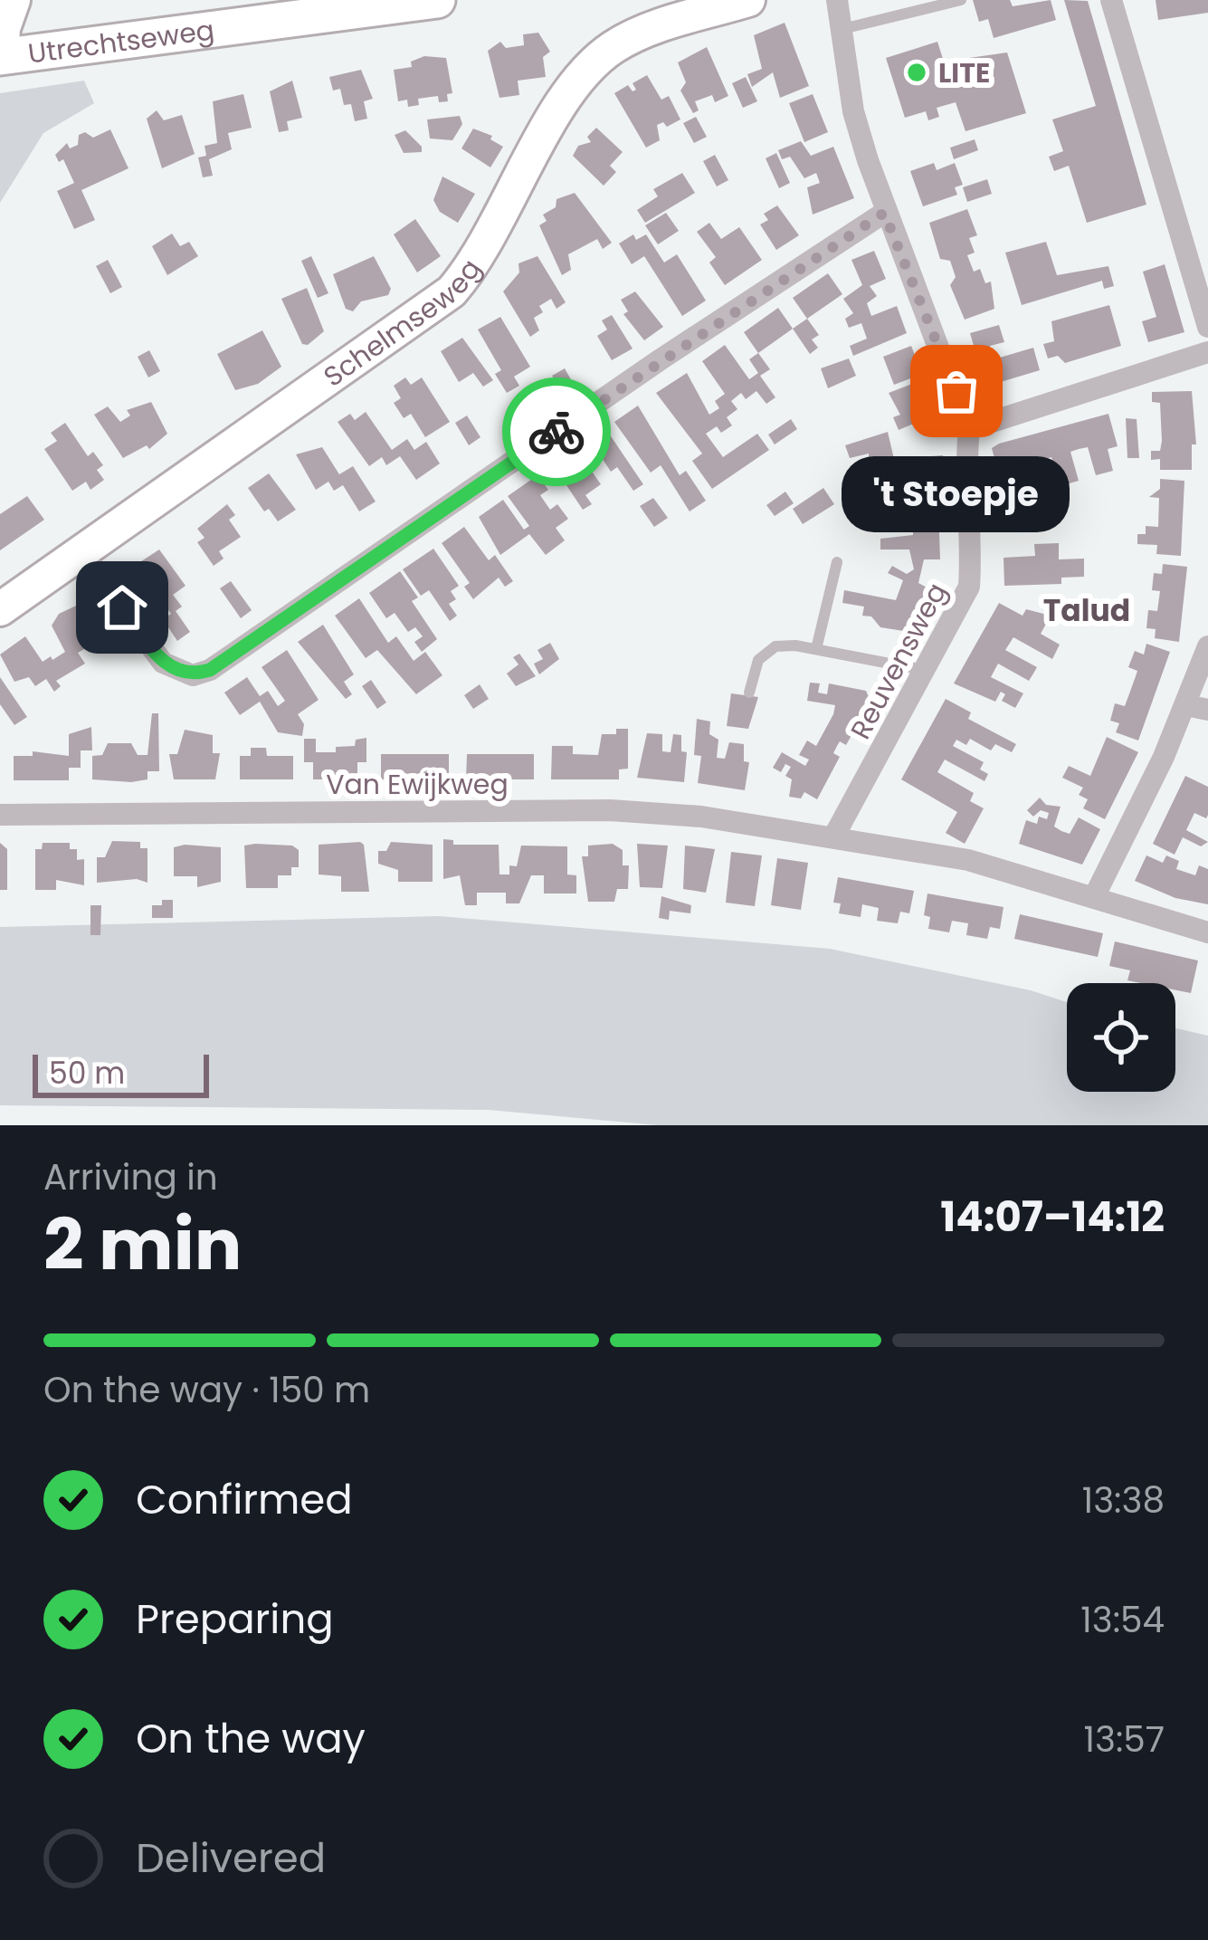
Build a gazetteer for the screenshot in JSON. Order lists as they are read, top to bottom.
{
  "streets": {
    "main road": ["Utrechtseweg", "Schelmseweg"],
    "street": ["Reuvensweg", "Van Ewijkweg"]
  },
  "crossings": [
    ["Reuvensweg", "Van Ewijkweg"]
  ],
  "districts": ["Talud"],
  "places": ["LITE", "'t Stoepje"],
  "scale_bar": "50 m",
  "page": {
    "bubble": "'t Stoepje",
    "scale": "50 m",
    "heading": ["2 min", "Arriving in", "14:07–14:12"],
    "bar": "On the way · 150 m",
    "list": [
      ["Confirmed", "13:38"],
      ["Preparing", "13:54"],
      ["On the way", "13:57"],
      "Delivered"
    ]
  }
}
